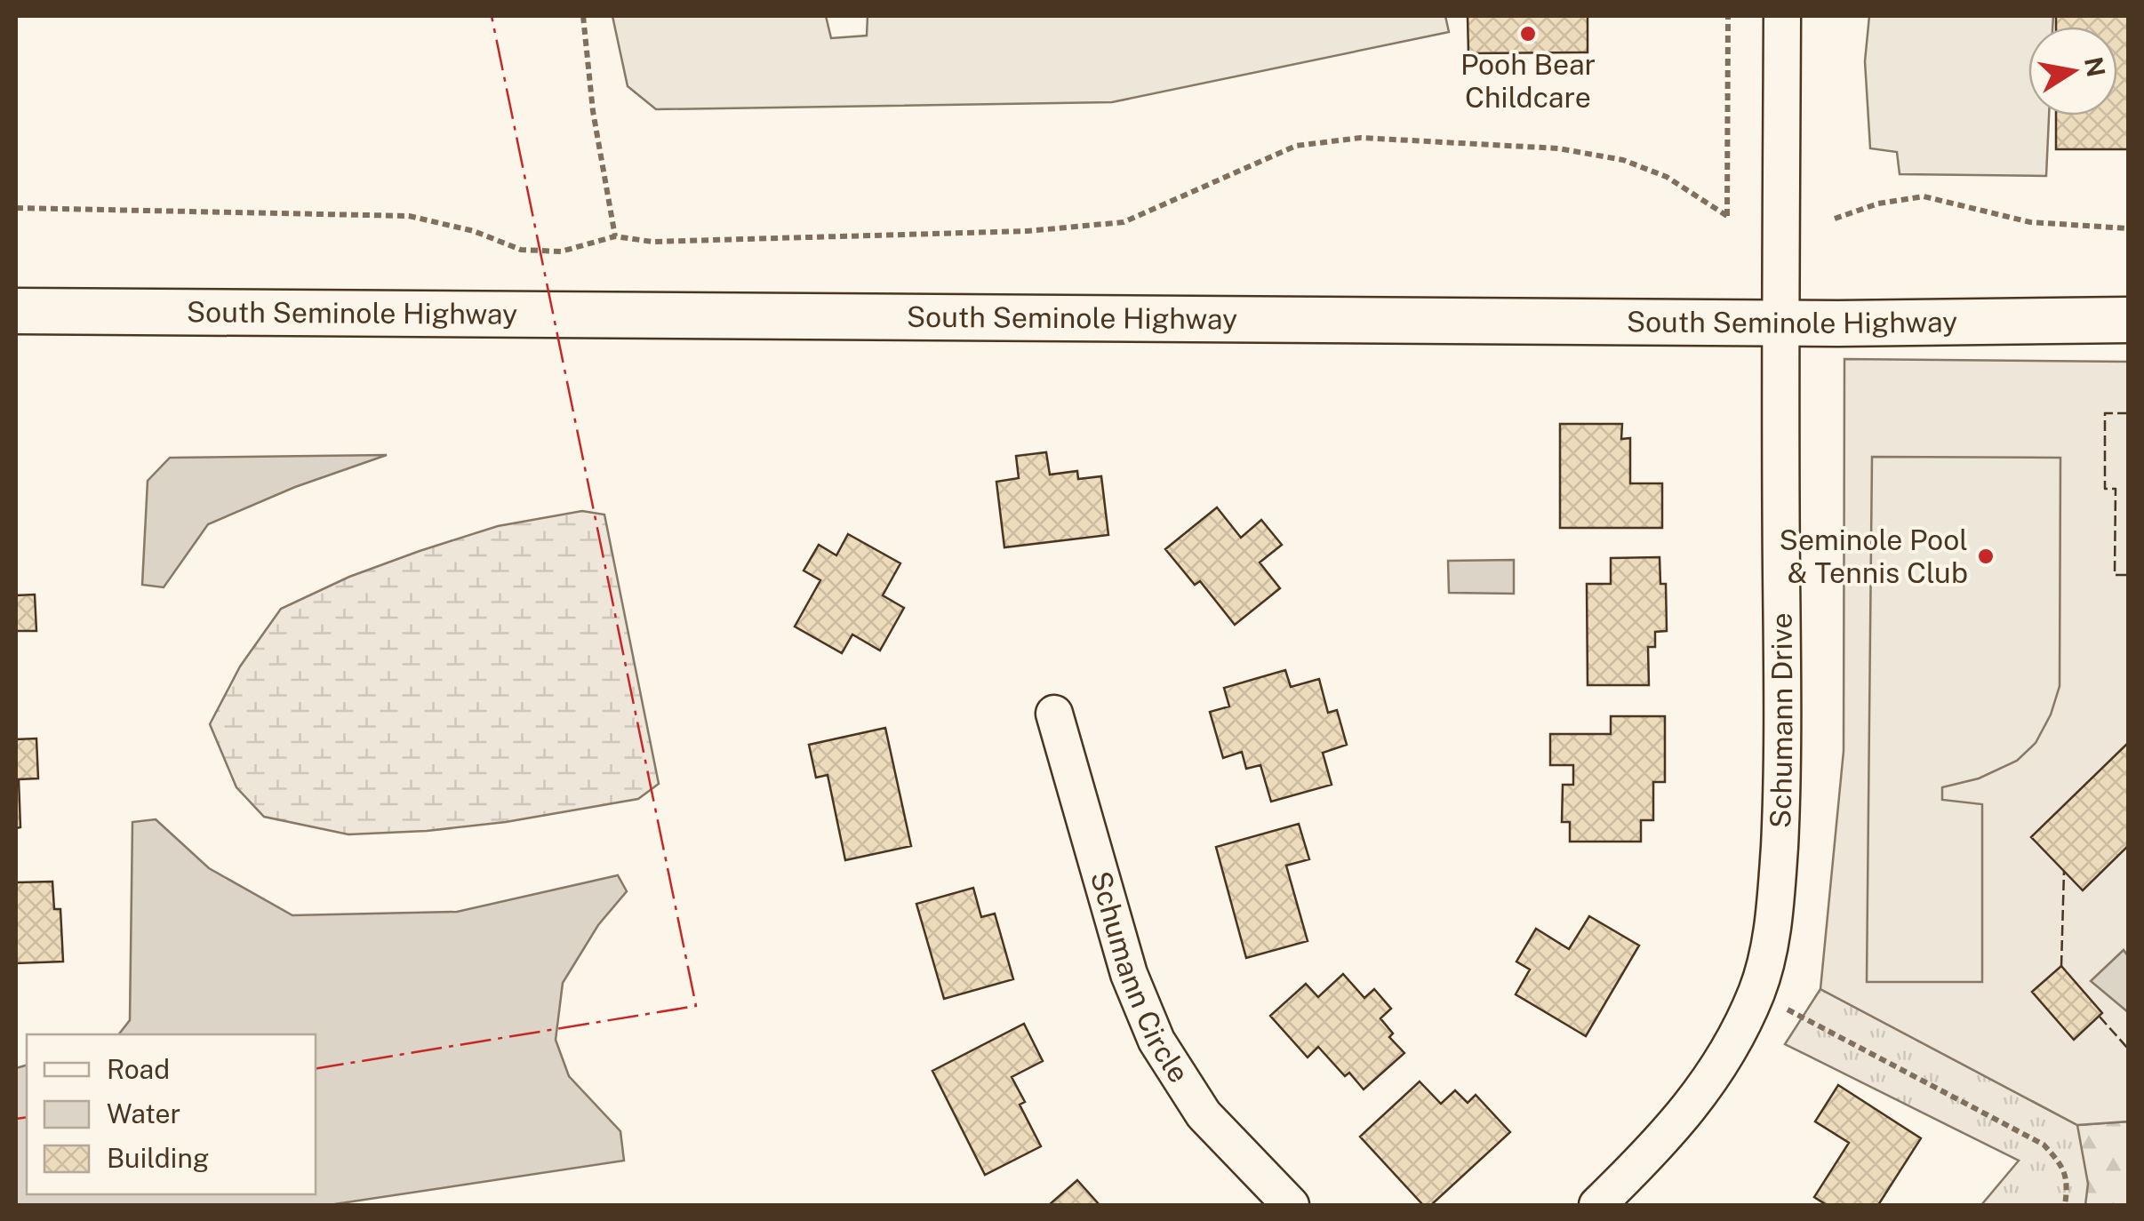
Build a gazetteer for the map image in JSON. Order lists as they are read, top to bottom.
{
  "streets": {
    "street": ["South Seminole Highway", "Schumann Drive", "Schumann Circle"]
  },
  "crossings": [
    ["South Seminole Highway", "Schumann Drive"]
  ],
  "places": ["Pooh Bear Childcare", "Seminole Pool & Tennis Club"],
  "legend": ["Road", "Water", "Building"],
  "north": "right"
}
